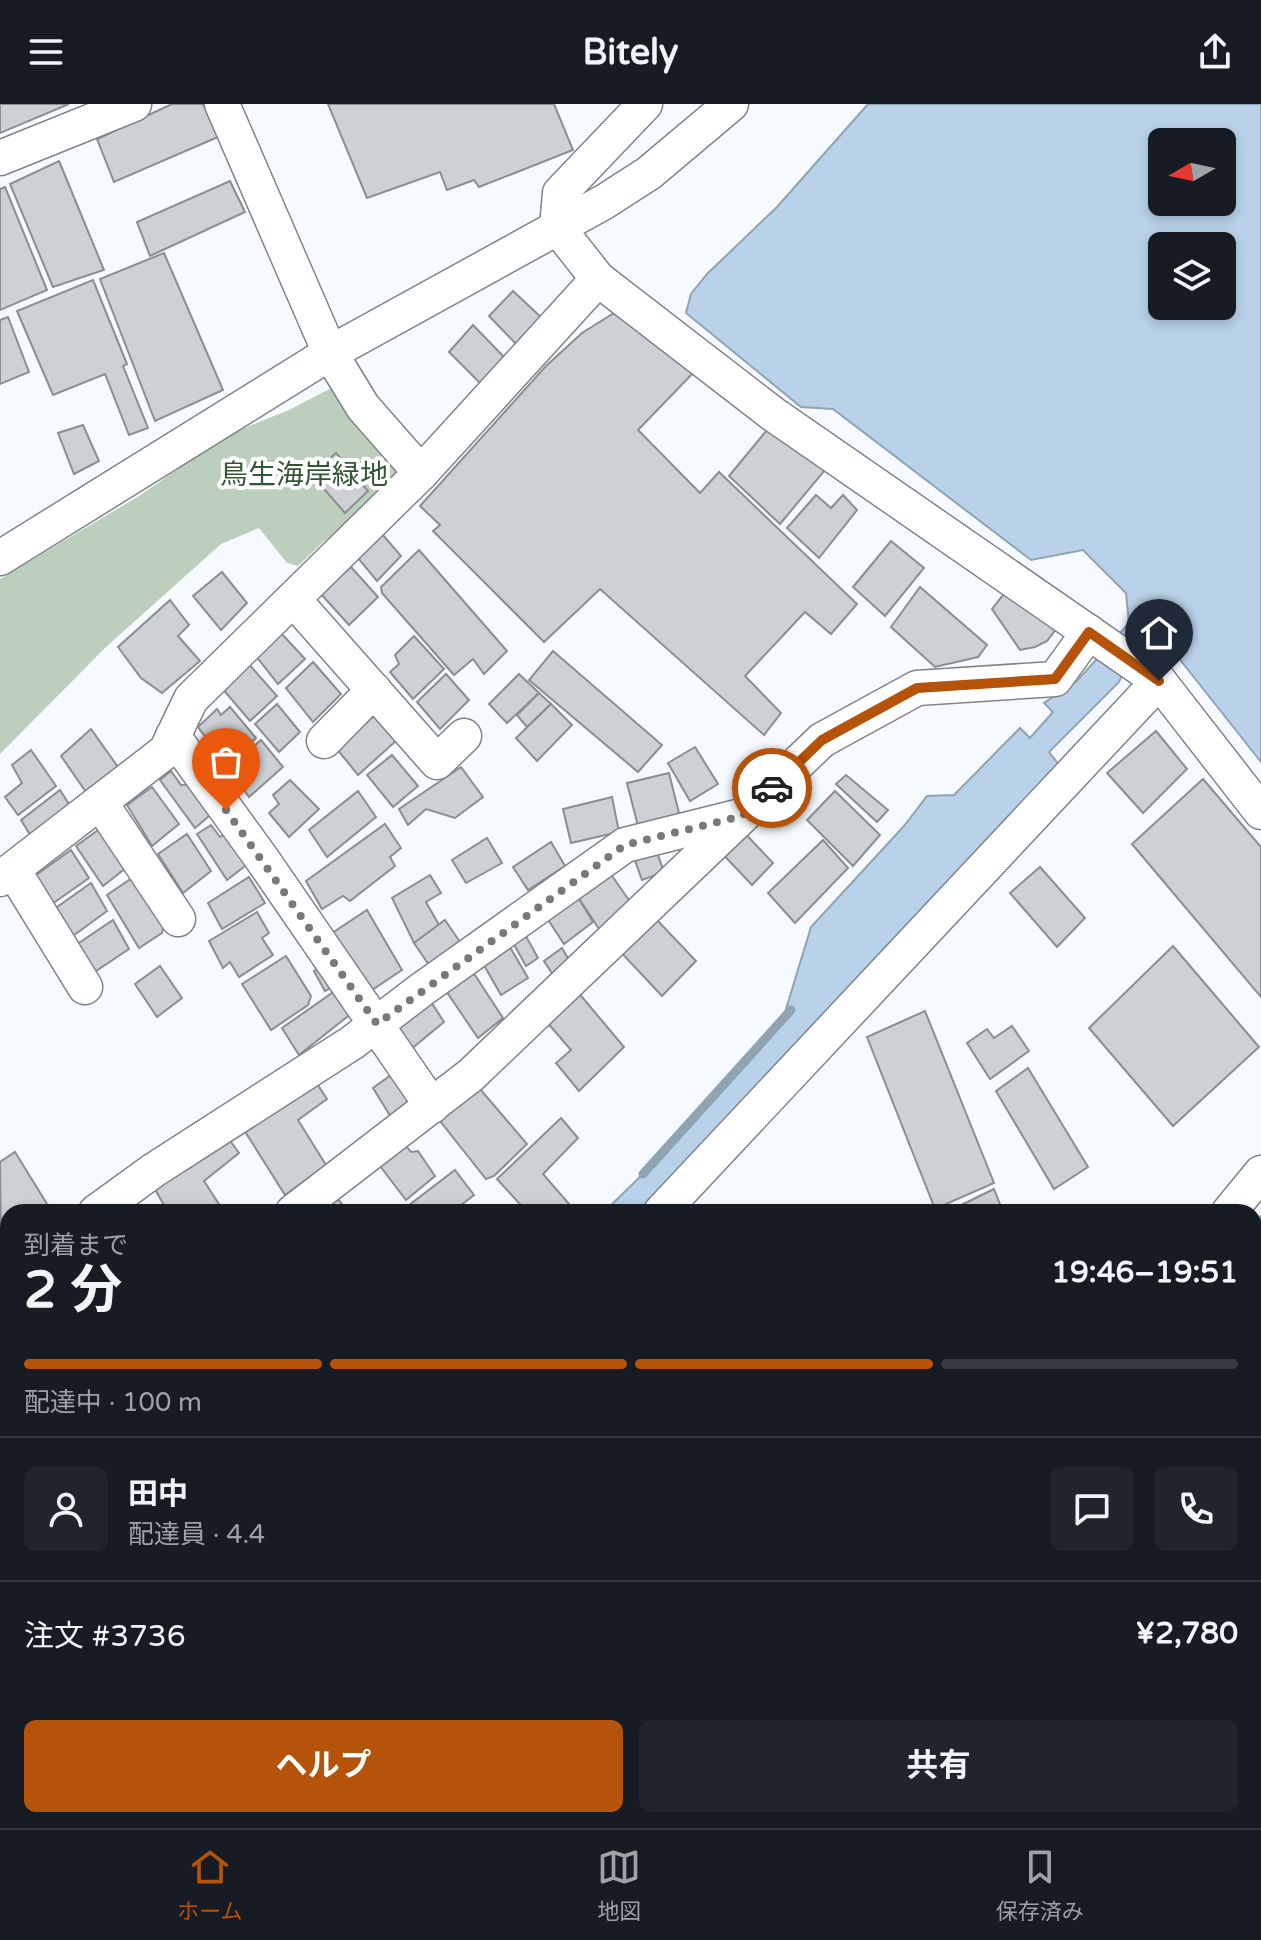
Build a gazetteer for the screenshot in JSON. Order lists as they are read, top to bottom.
{
  "parks": ["鳥生海岸緑地"],
  "north": "left",
  "page": {
    "header": "Bitely",
    "heading": ["2 分", "到着まで", "19:46–19:51"],
    "panel": [
      "田中",
      "配達員 · 4.4",
      "注文 #3736",
      "¥2,780"
    ],
    "bar": "配達中 · 100 m",
    "buttons": ["ヘルプ", "共有"],
    "tabs": ["ホーム", "地図", "保存済み"]
  }
}
